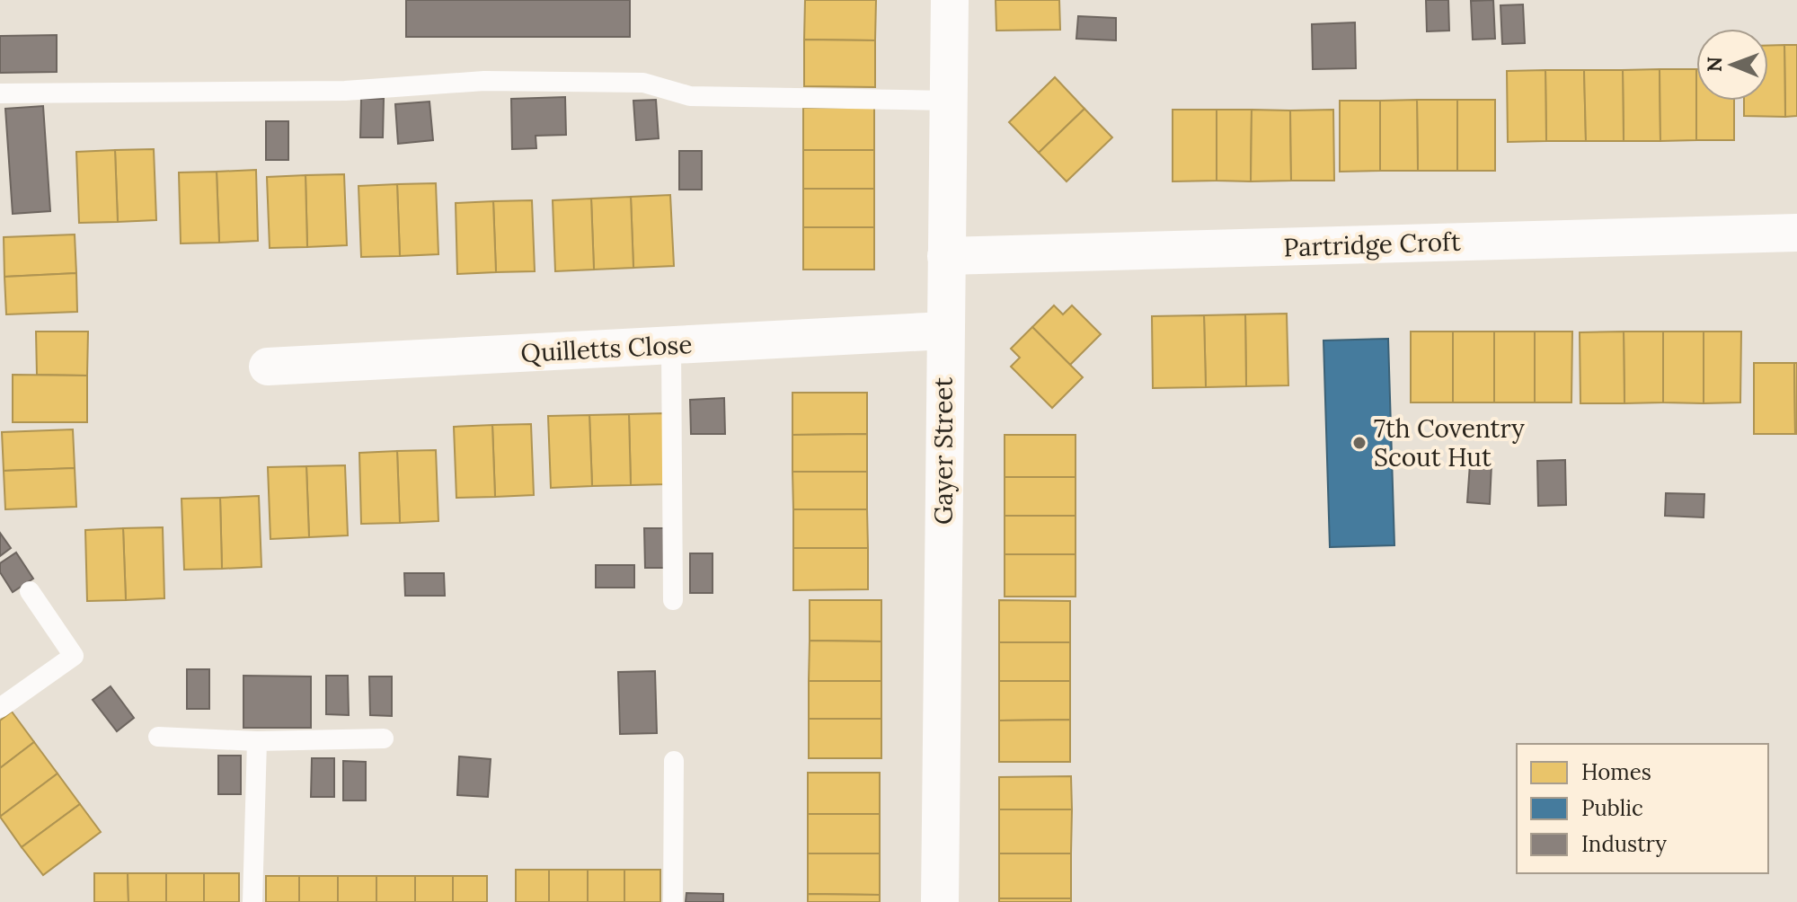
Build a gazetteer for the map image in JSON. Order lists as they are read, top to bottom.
{
  "streets": {
    "street": ["Partridge Croft", "Quilletts Close", "Gayer Street"]
  },
  "crossings": [
    ["Partridge Croft", "Gayer Street"],
    ["Quilletts Close", "Gayer Street"]
  ],
  "places": ["7th Coventry Scout Hut"],
  "legend": ["Homes", "Public", "Industry"],
  "north": "left"
}
